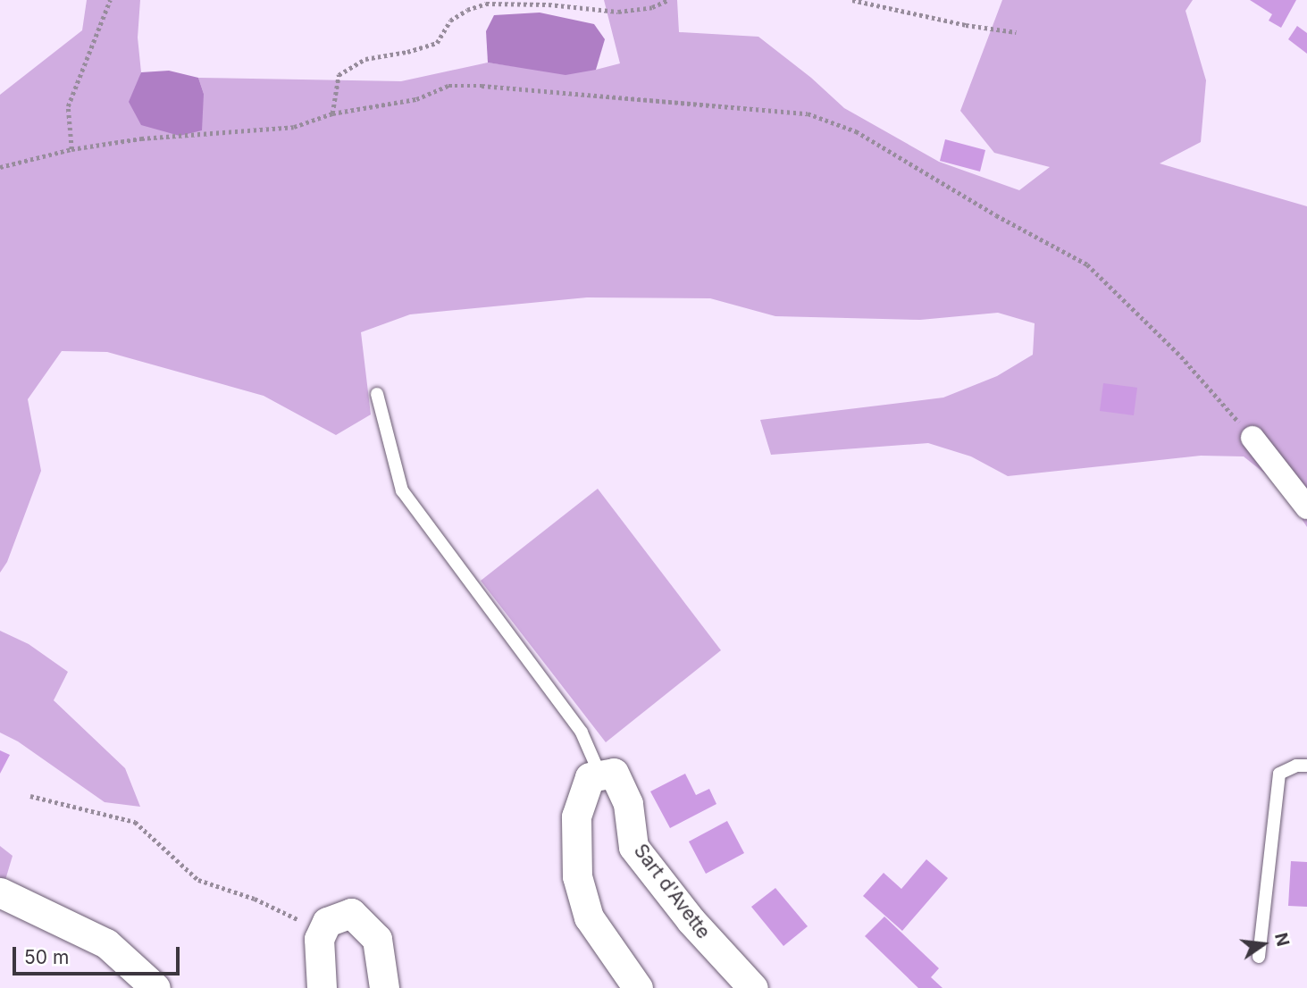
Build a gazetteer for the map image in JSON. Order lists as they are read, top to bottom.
{
  "streets": {
    "street": ["Sart d'Avette"]
  },
  "scale_bar": "50 m",
  "north": "right"
}
